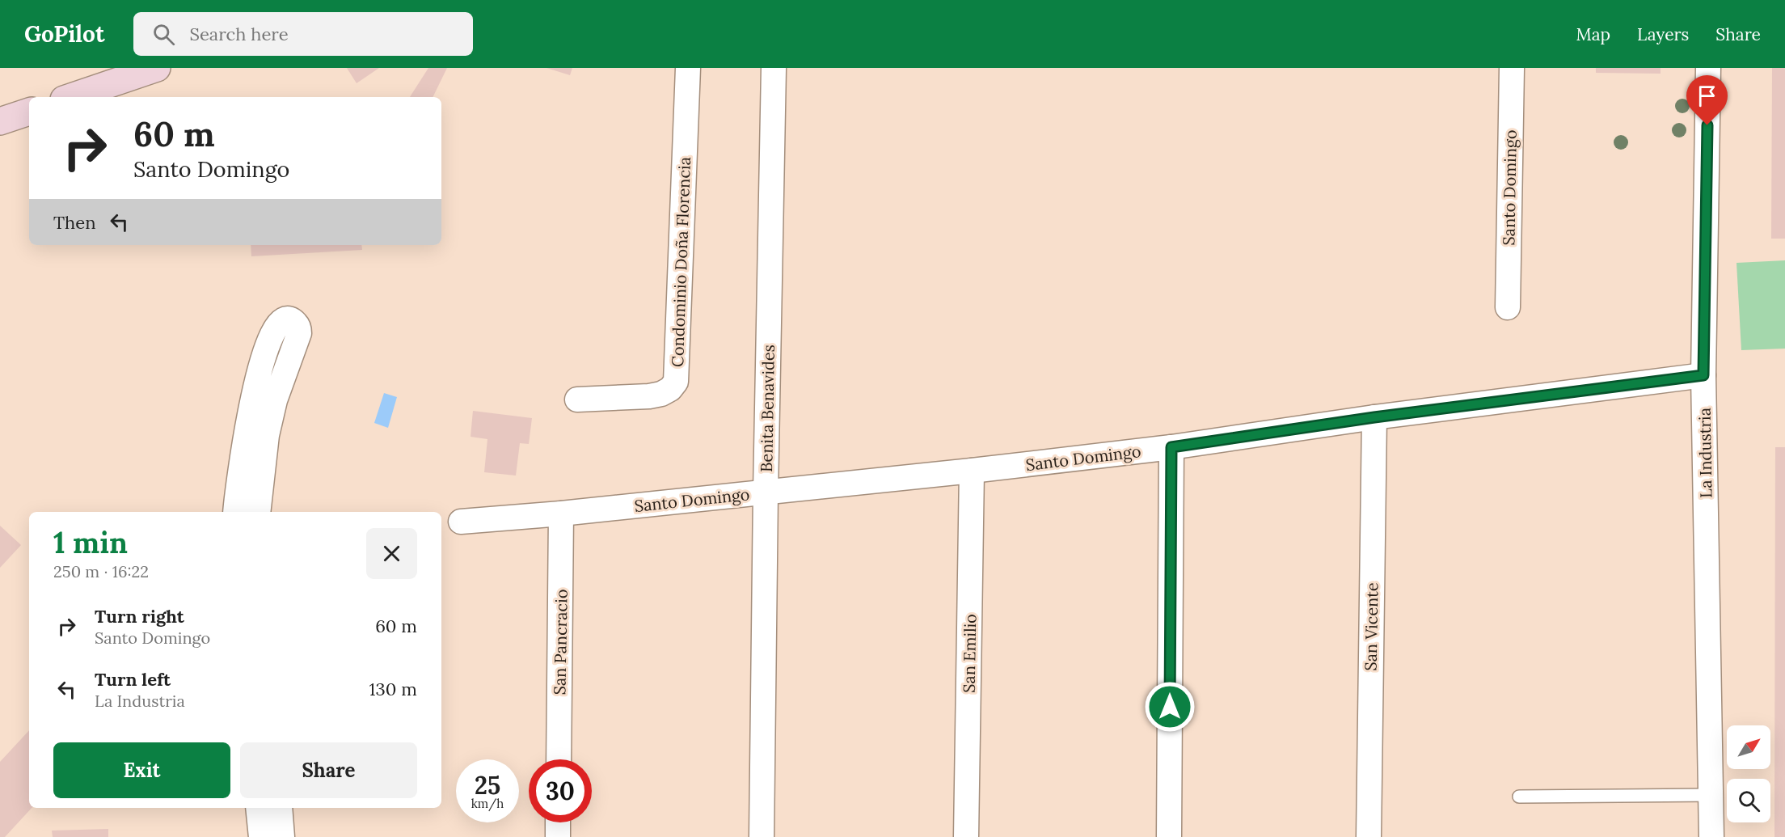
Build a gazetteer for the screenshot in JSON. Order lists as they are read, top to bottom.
{
  "streets": {
    "street": [
      "Santo Domingo",
      "Condominio Doña Florencia",
      "Benita Benavides",
      "La Industria",
      "San Vicente",
      "San Pancracio",
      "San Emilio"
    ]
  },
  "crossings": [
    ["Santo Domingo", "Benita Benavides"],
    ["Santo Domingo", "La Industria"],
    ["Santo Domingo", "San Vicente"],
    ["Santo Domingo", "San Pancracio"],
    ["Santo Domingo", "San Emilio"]
  ],
  "north": "top right",
  "page": {
    "header": "GoPilot",
    "search": "Search here",
    "nav": ["Map", "Layers", "Share"],
    "turn": ["60 m", "Santo Domingo"],
    "then": "Then",
    "heading": ["1 min", "250 m · 16:22"],
    "list": [
      {
        "name": "Turn right",
        "note": "Santo Domingo",
        "value": "60 m"
      },
      {
        "name": "Turn left",
        "note": "La Industria",
        "value": "130 m"
      }
    ],
    "buttons": ["Exit", "Share"],
    "speed": "25 km/h",
    "limit": "30"
  }
}
